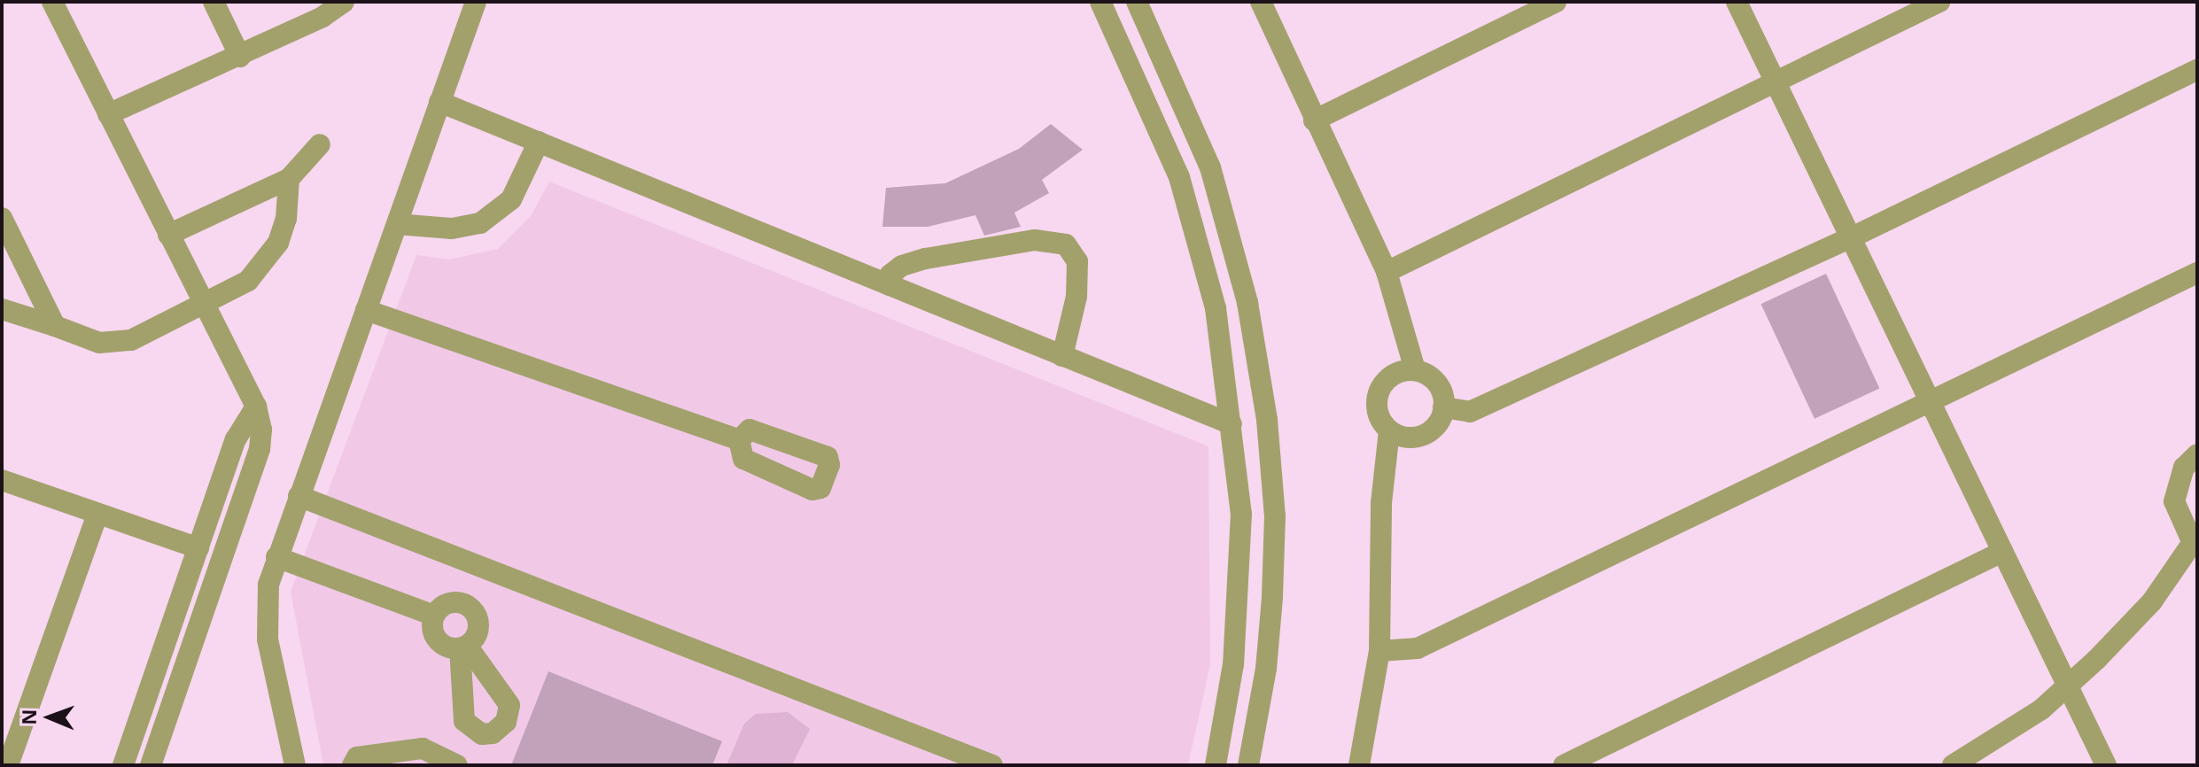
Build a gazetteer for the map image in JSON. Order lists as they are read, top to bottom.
{
  "north": "left"
}
